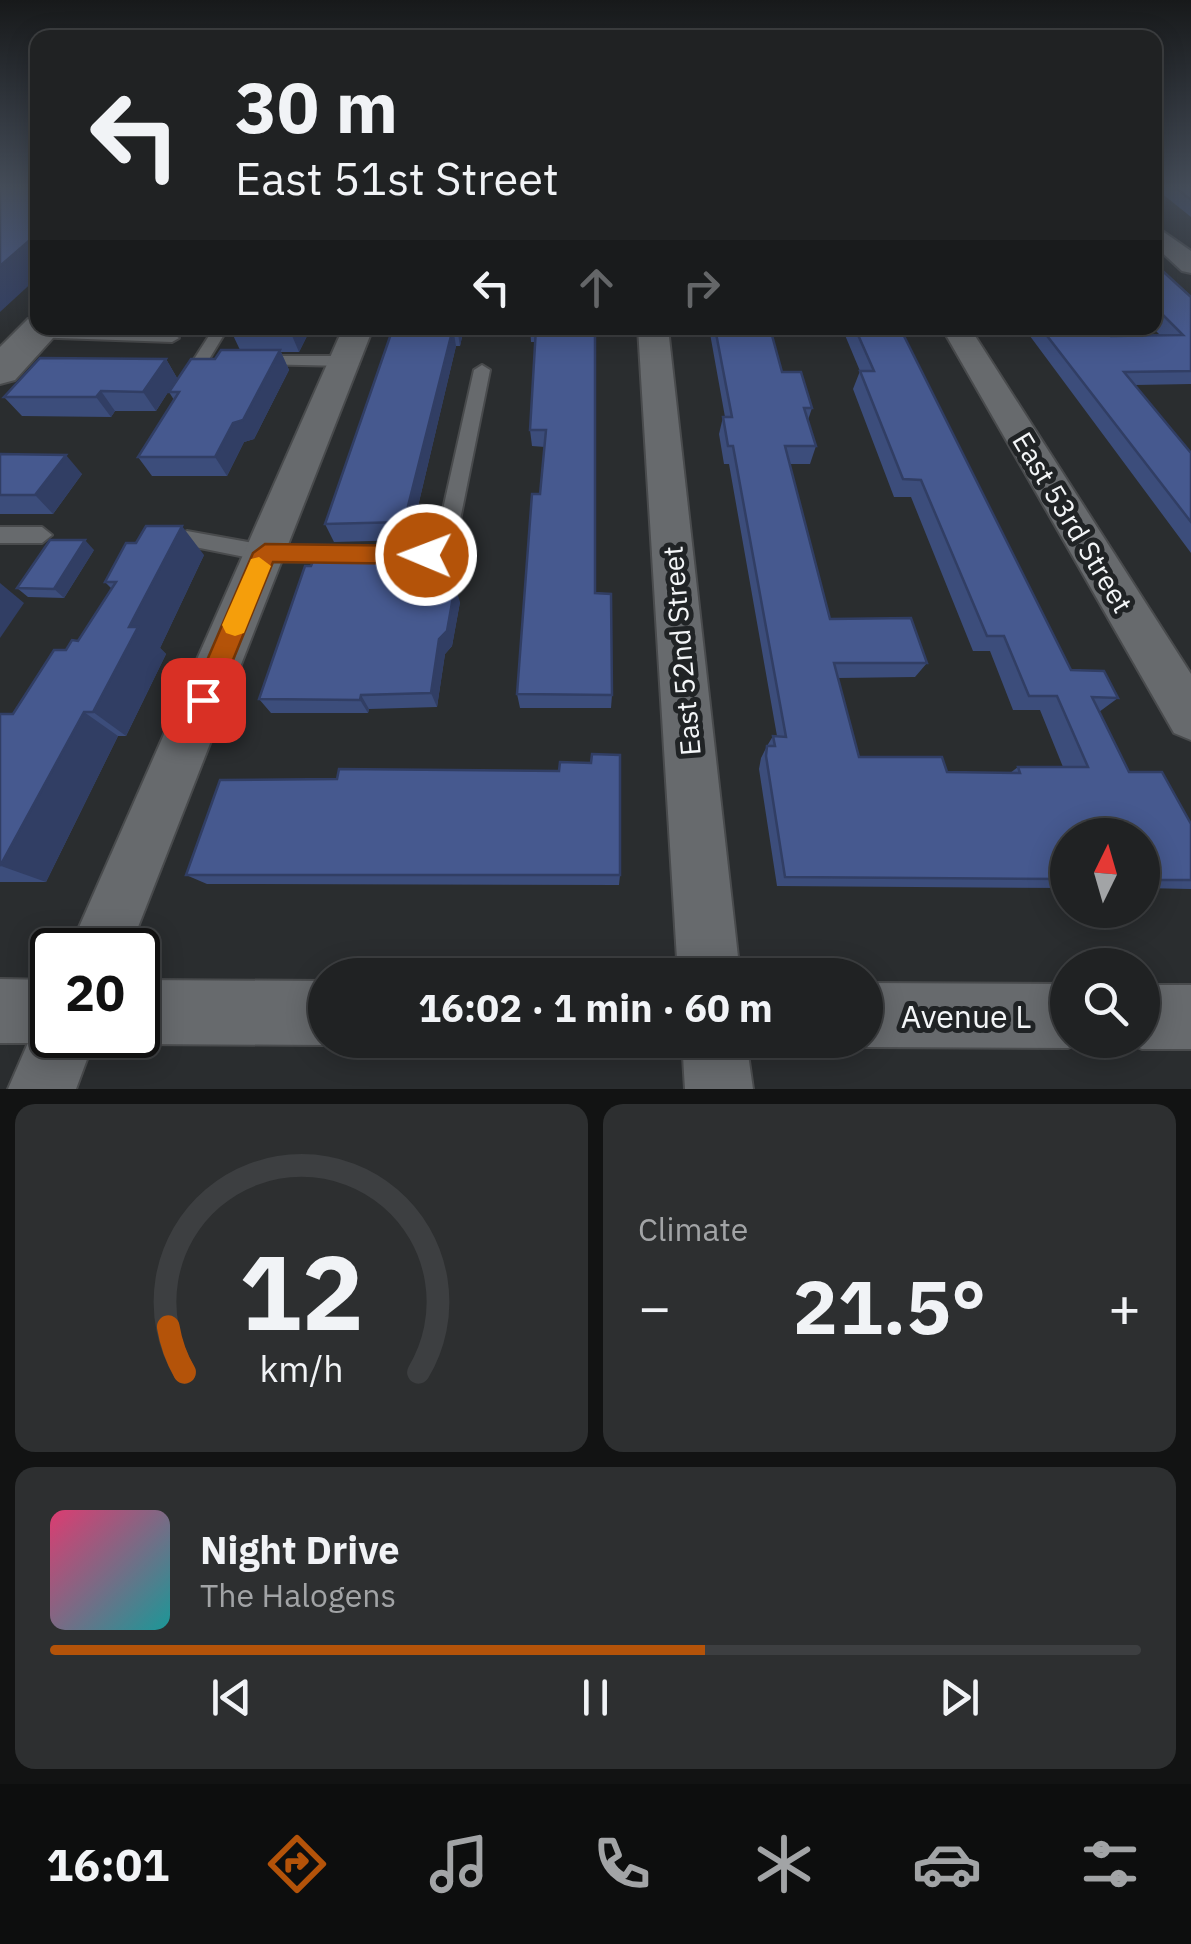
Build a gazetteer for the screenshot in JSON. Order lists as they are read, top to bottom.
{
  "streets": {
    "street": ["East 53rd Street", "East 52nd Street", "Avenue L"]
  },
  "north": "top",
  "page": {
    "turn": ["30 m", "East 51st Street"],
    "limit": "20",
    "trip": "16:02 · 1 min · 60 m",
    "tile": "Climate",
    "heat": ["−", "21.5°", "+"],
    "song": ["Night Drive", "The Halogens"],
    "tabs": "16:01",
    "gauge": ["12", "km/h"]
  }
}
